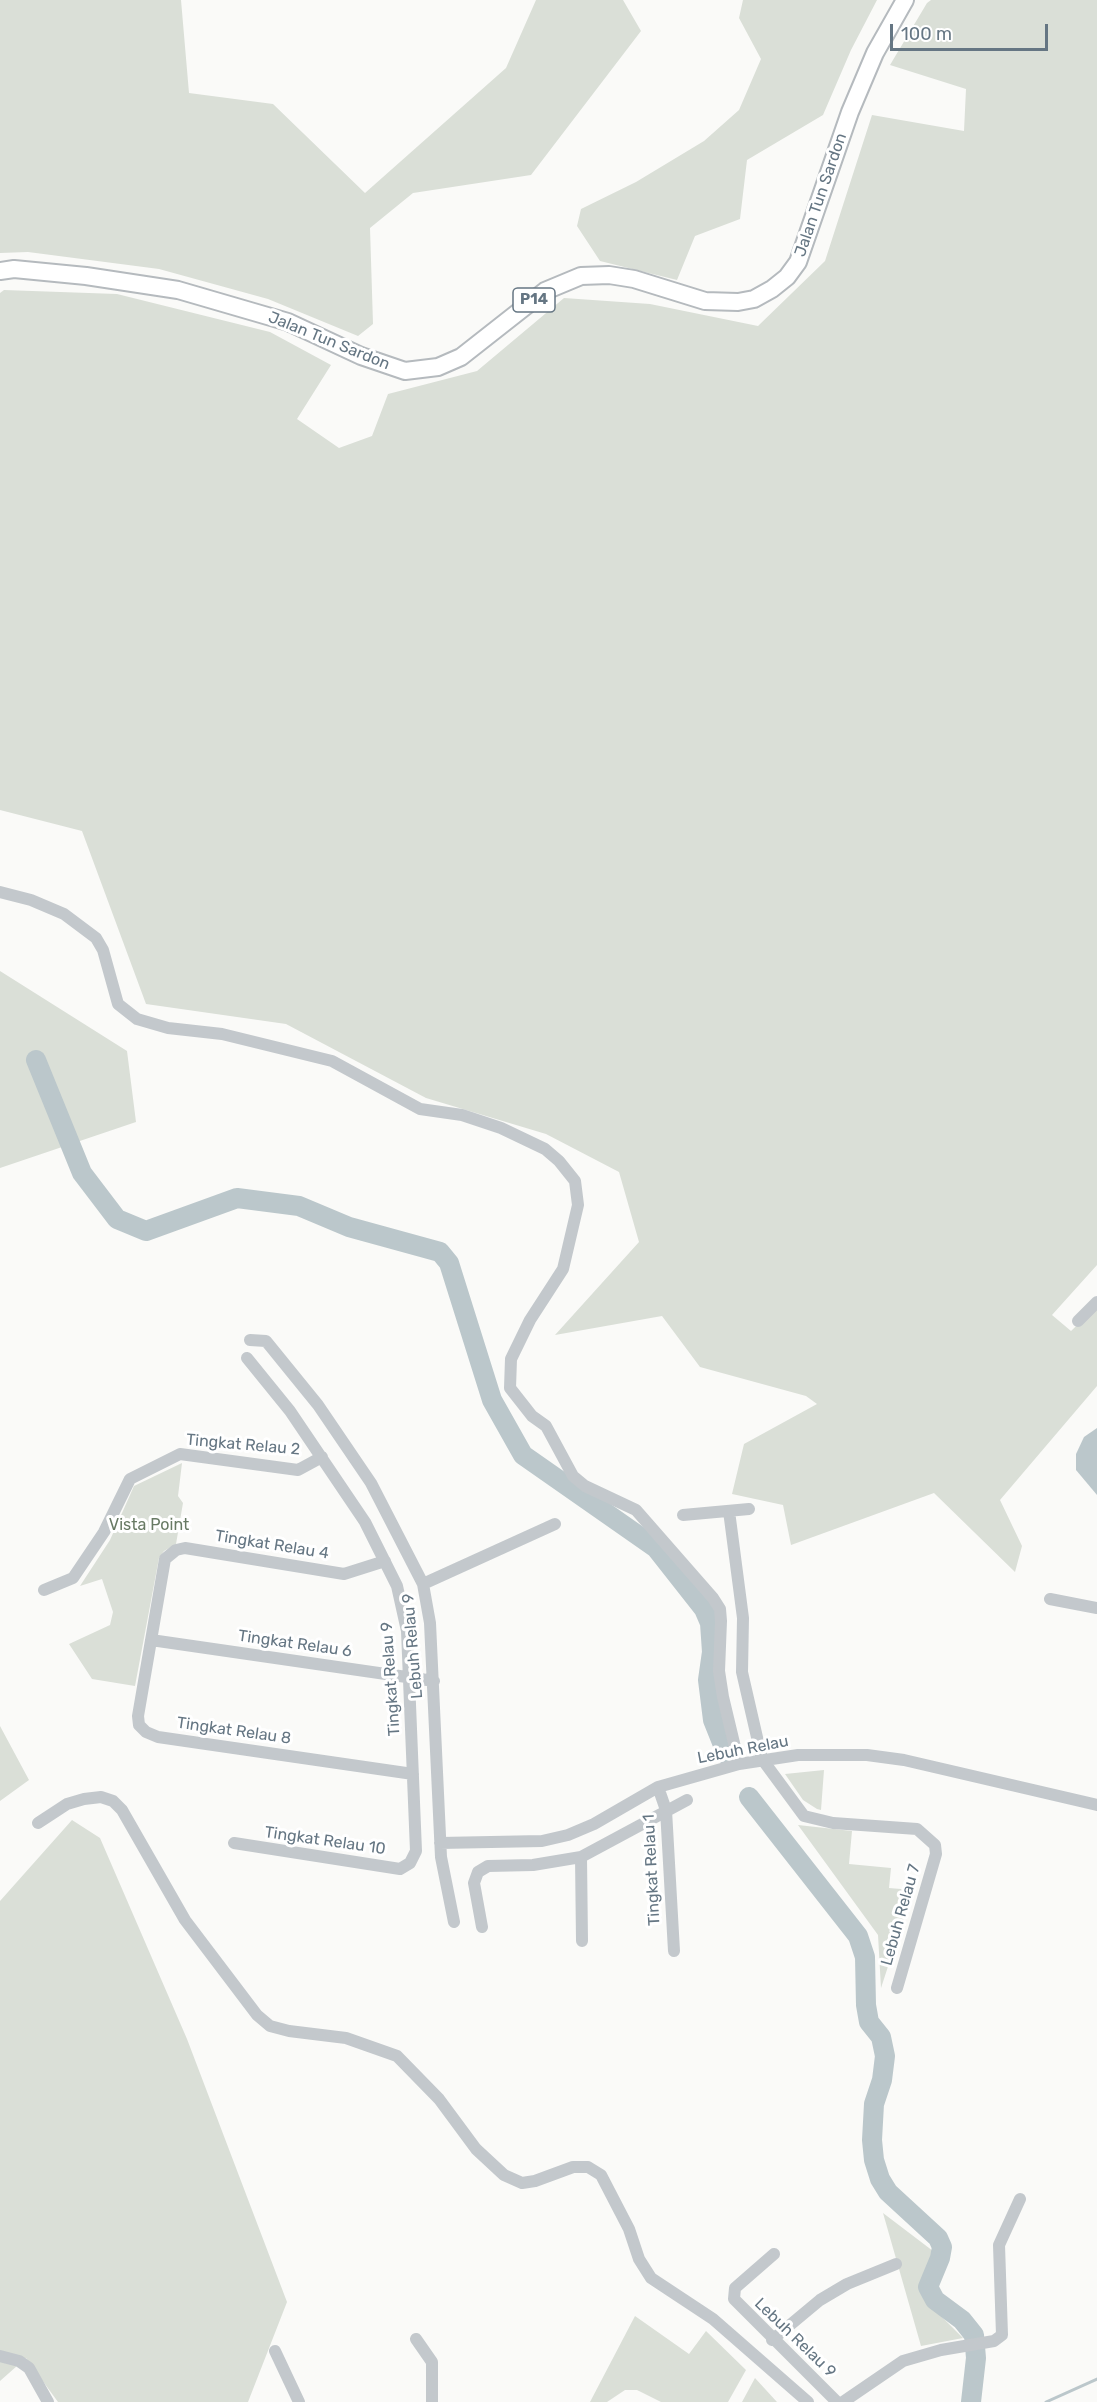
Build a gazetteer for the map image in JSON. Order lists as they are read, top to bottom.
{
  "streets": {
    "main road": ["Jalan Tun Sardon", "P14"],
    "street": [
      "Tingkat Relau 2",
      "Tingkat Relau 4",
      "Tingkat Relau 6",
      "Lebuh Relau 9",
      "Tingkat Relau 9",
      "Tingkat Relau 8",
      "Lebuh Relau",
      "Tingkat Relau 10",
      "Tingkat Relau 1",
      "Lebuh Relau 7"
    ]
  },
  "crossings": [
    ["Tingkat Relau 2", "Tingkat Relau 9"],
    ["Tingkat Relau 4", "Tingkat Relau 6"],
    ["Tingkat Relau 4", "Tingkat Relau 9"],
    ["Tingkat Relau 4", "Tingkat Relau 8"],
    ["Tingkat Relau 6", "Lebuh Relau 9"],
    ["Tingkat Relau 6", "Tingkat Relau 9"],
    ["Tingkat Relau 6", "Tingkat Relau 8"],
    ["Lebuh Relau 9", "Lebuh Relau"],
    ["Tingkat Relau 9", "Tingkat Relau 8"],
    ["Tingkat Relau 9", "Tingkat Relau 10"],
    ["Lebuh Relau", "Tingkat Relau 1"],
    ["Lebuh Relau", "Lebuh Relau 7"]
  ],
  "parks": ["Vista Point"],
  "scale_bar": "100 m"
}
